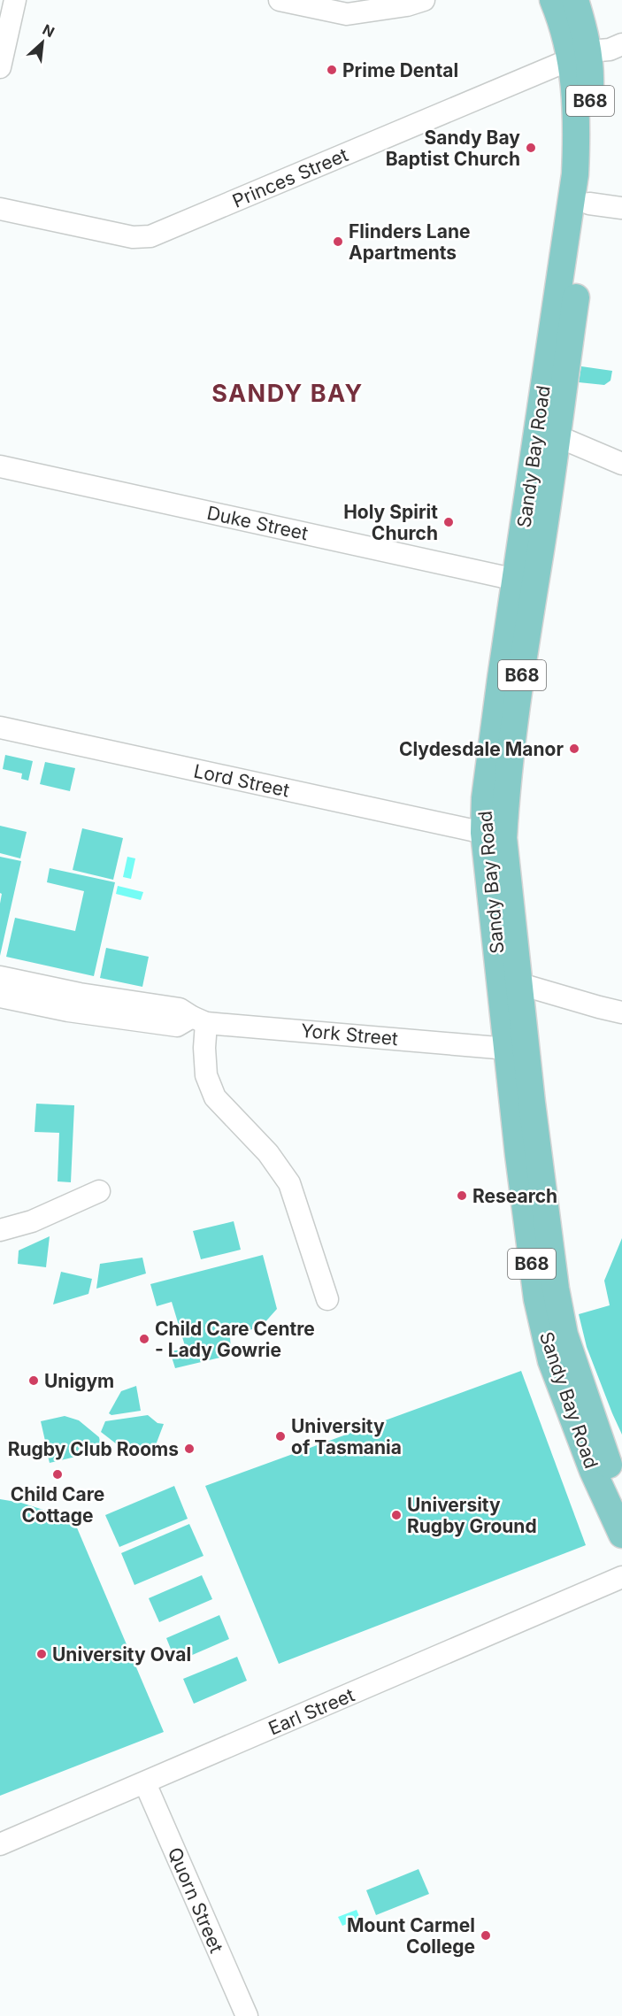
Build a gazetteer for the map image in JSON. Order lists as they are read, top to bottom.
{
  "streets": {
    "main road": ["B68", "Sandy Bay Road"],
    "street": [
      "Princes Street",
      "Duke Street",
      "Lord Street",
      "York Street",
      "Earl Street",
      "Quorn Street"
    ]
  },
  "crossings": [
    ["Princes Street", "Sandy Bay Road"],
    ["Sandy Bay Road", "Duke Street"],
    ["Sandy Bay Road", "Lord Street"],
    ["Sandy Bay Road", "York Street"],
    ["Earl Street", "Quorn Street"]
  ],
  "districts": ["SANDY BAY"],
  "places": [
    "Prime Dental",
    "Sandy Bay Baptist Church",
    "Flinders Lane Apartments",
    "Holy Spirit Church",
    "Clydesdale Manor",
    "Research",
    "Child Care Centre - Lady Gowrie",
    "Unigym",
    "University of Tasmania",
    "Rugby Club Rooms",
    "Child Care Cottage",
    "University Rugby Ground",
    "University Oval",
    "Mount Carmel College"
  ],
  "north": "top right"
}
